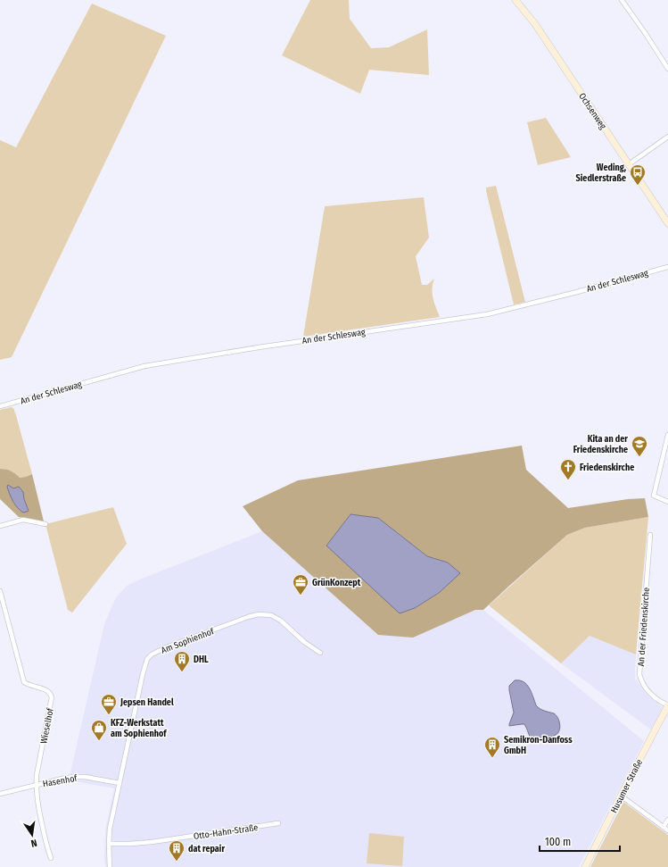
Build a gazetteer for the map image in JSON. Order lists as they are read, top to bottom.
{
  "streets": {
    "main road": ["Ochsenweg", "Husumer Straße"],
    "street": [
      "An der Schleswag",
      "An der Friedenskirche",
      "Am Sophienhof",
      "Wieselhof",
      "Hasenhof",
      "Otto-Hahn-Straße"
    ]
  },
  "crossings": [
    ["An der Friedenskirche", "Husumer Straße"],
    ["Am Sophienhof", "Hasenhof"],
    ["Am Sophienhof", "Otto-Hahn-Straße"],
    ["Wieselhof", "Hasenhof"]
  ],
  "places": {
    "bus stop": ["Weding, Siedlerstraße"],
    "school or university": ["Kita an der Friedenskirche"],
    "church": ["Friedenskirche"],
    "office": ["GrünKonzept", "Jepsen Handel"],
    "building": ["DHL", "Semikron-Danfoss GmbH", "dat repair"],
    "shop": ["KFZ-Werkstatt am Sophienhof"]
  },
  "scale_bar": "100 m",
  "north": "bottom"
}
